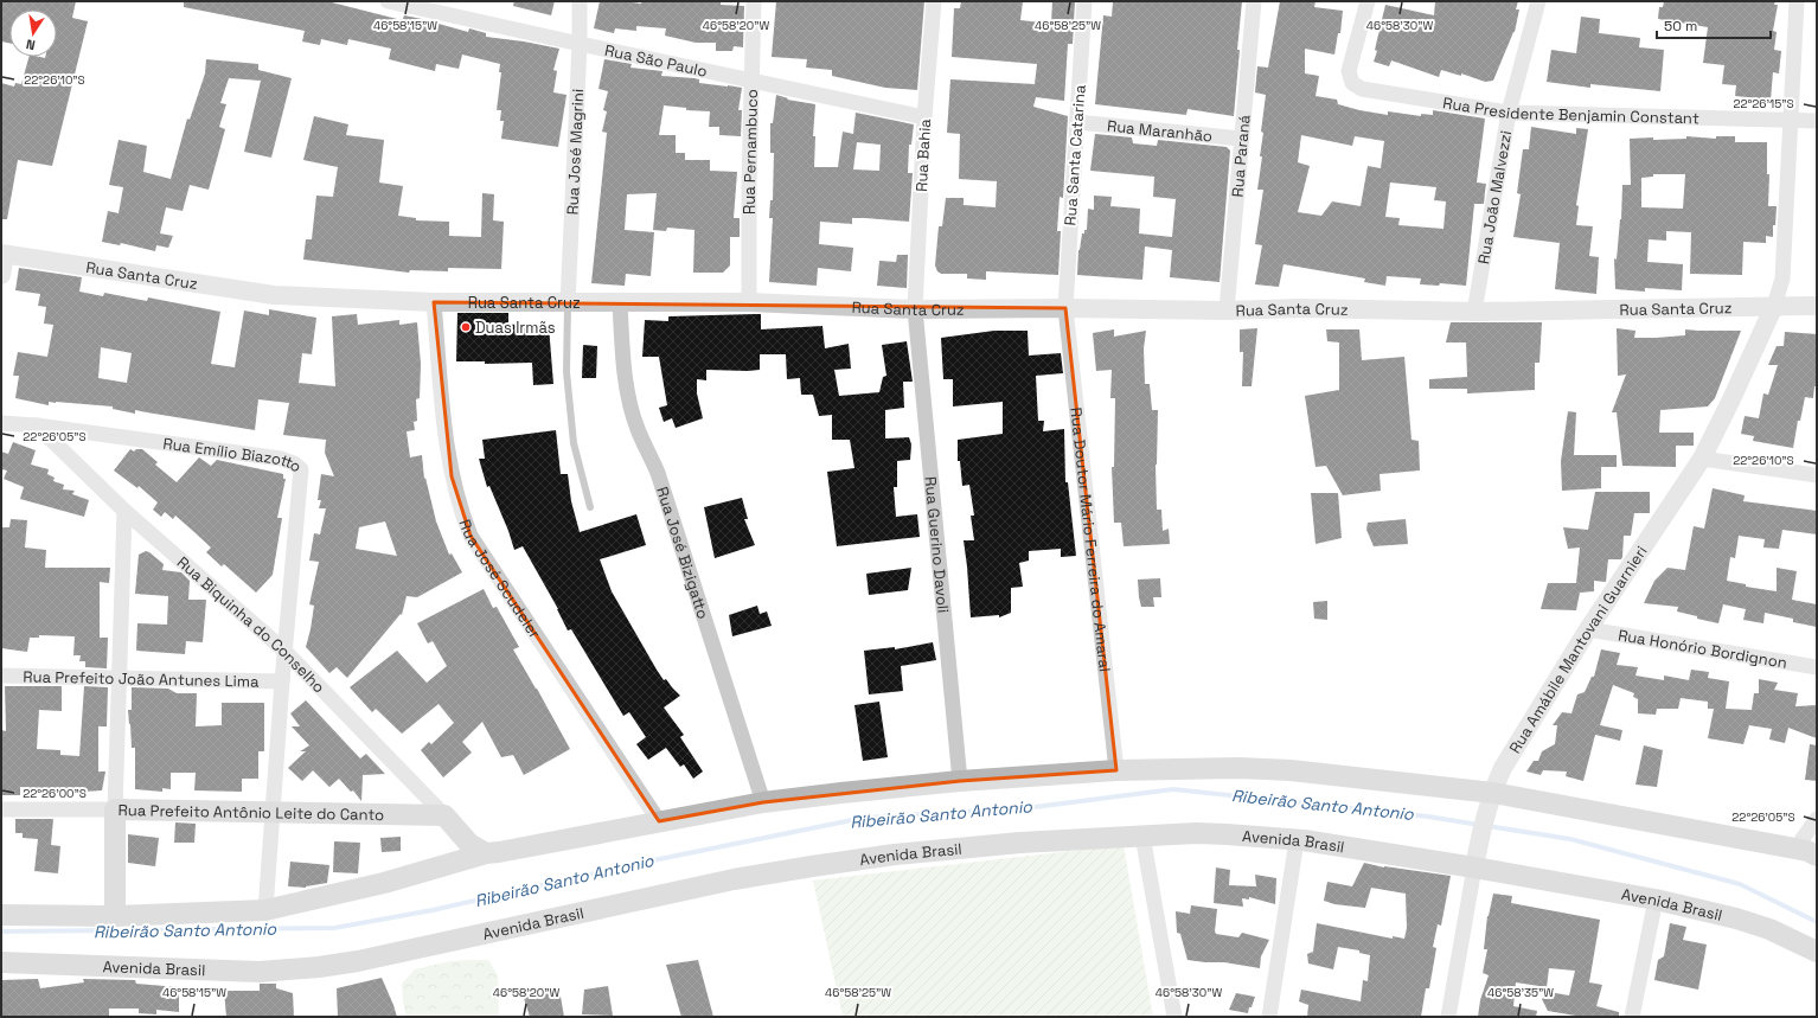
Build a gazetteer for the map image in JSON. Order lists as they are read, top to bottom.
{
  "streets": {
    "main road": ["Rua Biquinha do Conselho", "Rua Prefeito Antônio Leite do Canto", "Avenida Brasil"],
    "street": [
      "Rua São Paulo",
      "Rua Presidente Benjamin Constant",
      "Rua Maranhão",
      "Rua José Magrini",
      "Rua Pernambuco",
      "Rua Bahia",
      "Rua Santa Catarina",
      "Rua Paraná",
      "Rua João Malvezzi",
      "Rua Santa Cruz",
      "Rua Emílio Biazotto",
      "Rua Doutor Mário Ferreira do Amaral",
      "Rua Guerino Davoli",
      "Rua José Bizigatto",
      "Rua José Scudeler",
      "Rua Honório Bordignon",
      "Rua Amábile Mantovani Guarnieri",
      "Rua Prefeito João Antunes Lima"
    ]
  },
  "crossings": [
    ["Rua São Paulo", "Rua José Magrini"],
    ["Rua São Paulo", "Rua Pernambuco"],
    ["Rua São Paulo", "Rua Bahia"],
    ["Rua Presidente Benjamin Constant", "Rua João Malvezzi"],
    ["Rua Maranhão", "Rua Santa Catarina"],
    ["Rua Maranhão", "Rua Paraná"],
    ["Rua José Magrini", "Rua Santa Cruz"],
    ["Rua Pernambuco", "Rua Santa Cruz"],
    ["Rua Bahia", "Rua Santa Cruz"],
    ["Rua Bahia", "Rua Guerino Davoli"],
    ["Rua Santa Catarina", "Rua Santa Cruz"],
    ["Rua Santa Catarina", "Rua Doutor Mário Ferreira do Amaral"],
    ["Rua Paraná", "Rua Santa Cruz"],
    ["Rua João Malvezzi", "Rua Santa Cruz"],
    ["Rua Santa Cruz", "Rua Doutor Mário Ferreira do Amaral"],
    ["Rua Santa Cruz", "Rua Guerino Davoli"],
    ["Rua Santa Cruz", "Rua José Bizigatto"],
    ["Rua Santa Cruz", "Rua José Scudeler"],
    ["Rua Santa Cruz", "Rua Amábile Mantovani Guarnieri"],
    ["Rua Emílio Biazotto", "Rua Biquinha do Conselho"],
    ["Rua Biquinha do Conselho", "Rua Prefeito Antônio Leite do Canto"],
    ["Rua Honório Bordignon", "Rua Amábile Mantovani Guarnieri"],
    ["Rua Amábile Mantovani Guarnieri", "Avenida Brasil"]
  ],
  "water": ["Ribeirão Santo Antonio"],
  "places": ["Duas Irmãs"],
  "scale_bar": "50 m",
  "north": "bottom",
  "coordinates": [
    "46°58'15\"W",
    "46°58'20\"W",
    "46°58'25\"W",
    "46°58'30\"W",
    "22°26'10\"S",
    "22°26'15\"S",
    "22°26'05\"S",
    "22°26'00\"S",
    "46°58'35\"W"
  ]
}
